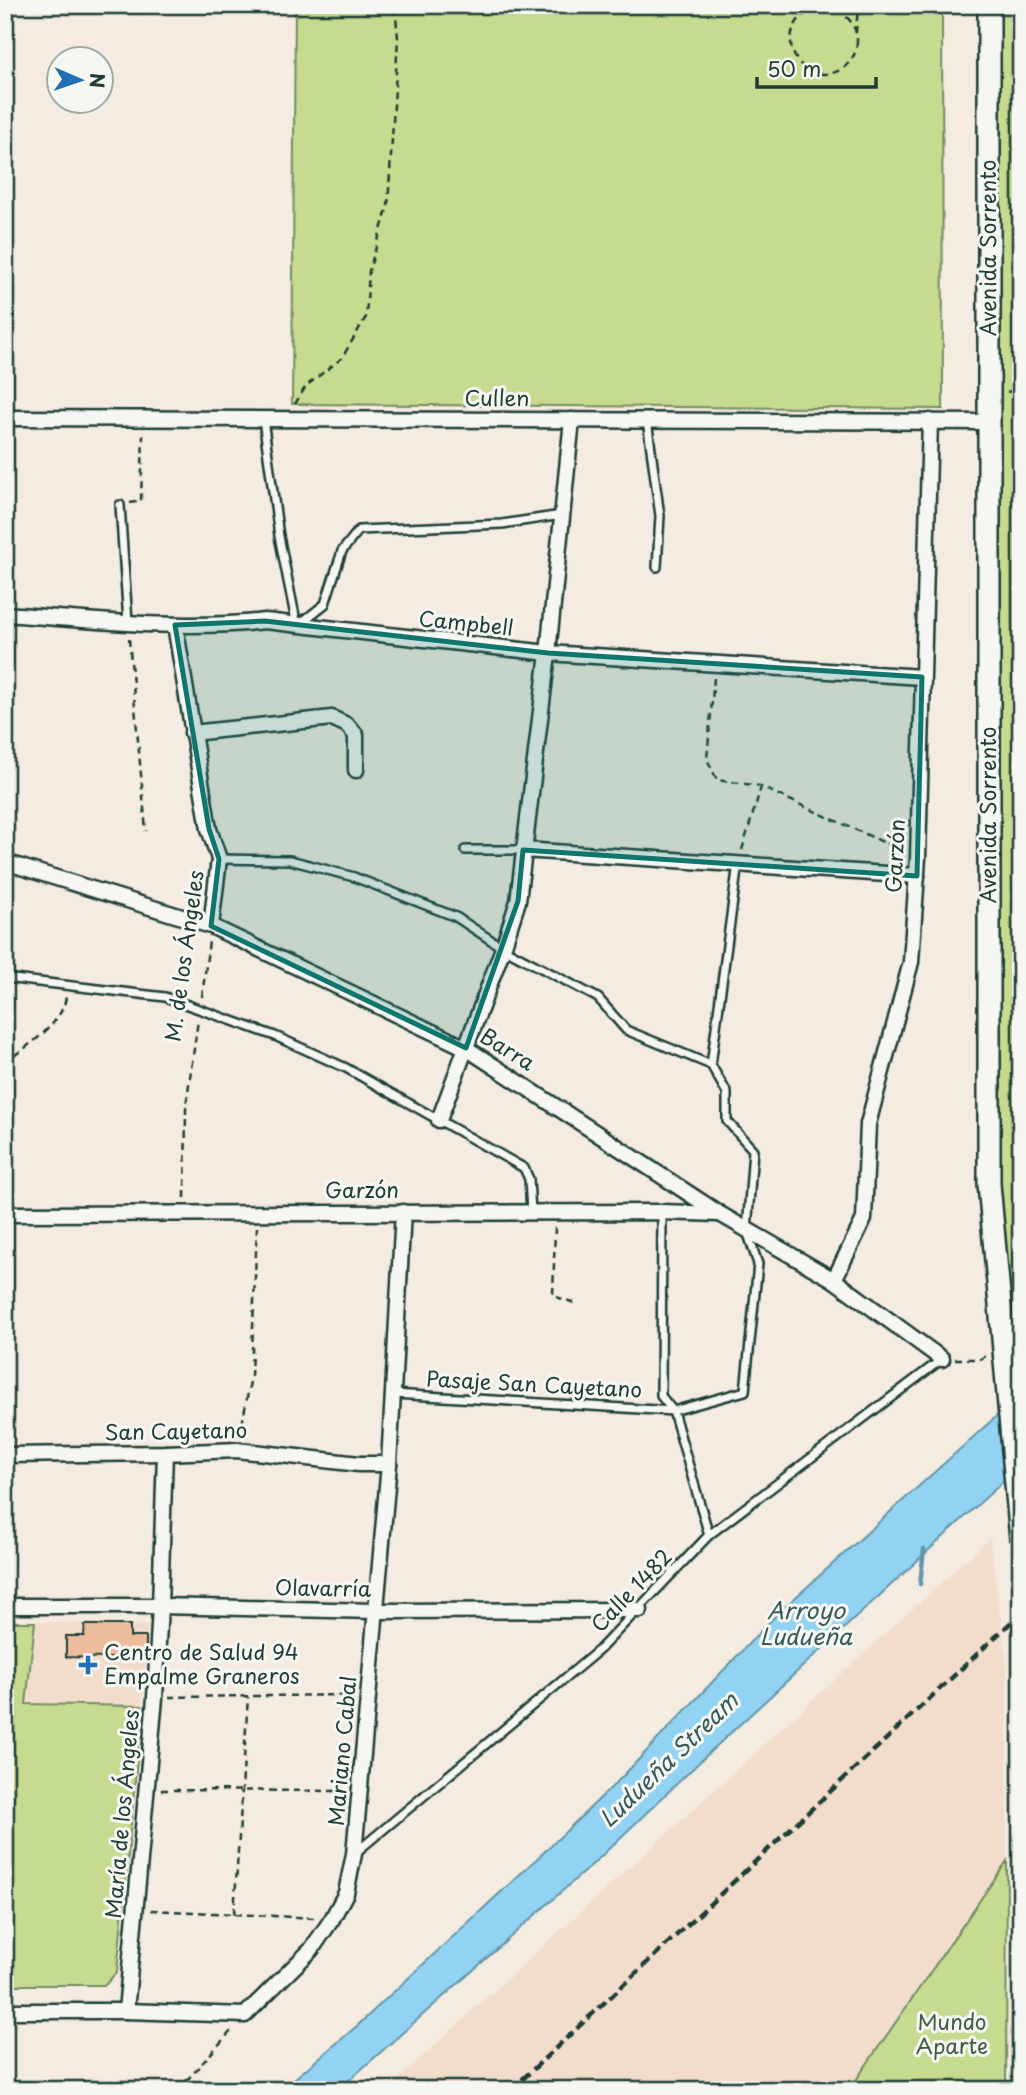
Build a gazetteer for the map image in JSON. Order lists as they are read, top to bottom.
{
  "streets": {
    "main road": ["Avenida Sorrento"],
    "street": [
      "Cullen",
      "Campbell",
      "Garzón",
      "M. de los Ángeles",
      "Barra",
      "San Cayetano",
      "Olavarría",
      "Mariano Cabal",
      "María de los Ángeles"
    ],
    "lane": ["Pasaje San Cayetano", "Calle 1482"]
  },
  "crossings": [
    ["Avenida Sorrento", "Cullen"],
    ["Cullen", "Garzón"],
    ["Campbell", "Garzón"],
    ["Campbell", "M. de los Ángeles"],
    ["Garzón", "M. de los Ángeles"],
    ["Garzón", "Barra"],
    ["Garzón", "Pasaje San Cayetano"],
    ["Garzón", "Mariano Cabal"],
    ["M. de los Ángeles", "Barra"],
    ["Barra", "Calle 1482"],
    ["Pasaje San Cayetano", "Calle 1482"],
    ["Pasaje San Cayetano", "Mariano Cabal"],
    ["San Cayetano", "Mariano Cabal"],
    ["San Cayetano", "María de los Ángeles"],
    ["Olavarría", "Calle 1482"],
    ["Olavarría", "Mariano Cabal"],
    ["Olavarría", "María de los Ángeles"],
    ["Calle 1482", "Mariano Cabal"]
  ],
  "water": ["Arroyo Ludueña", "Ludueña Stream"],
  "parks": ["Mundo Aparte"],
  "places": {
    "health": ["Centro de Salud 94 Empalme Graneros"]
  },
  "scale_bar": "50 m",
  "north": "right"
}
